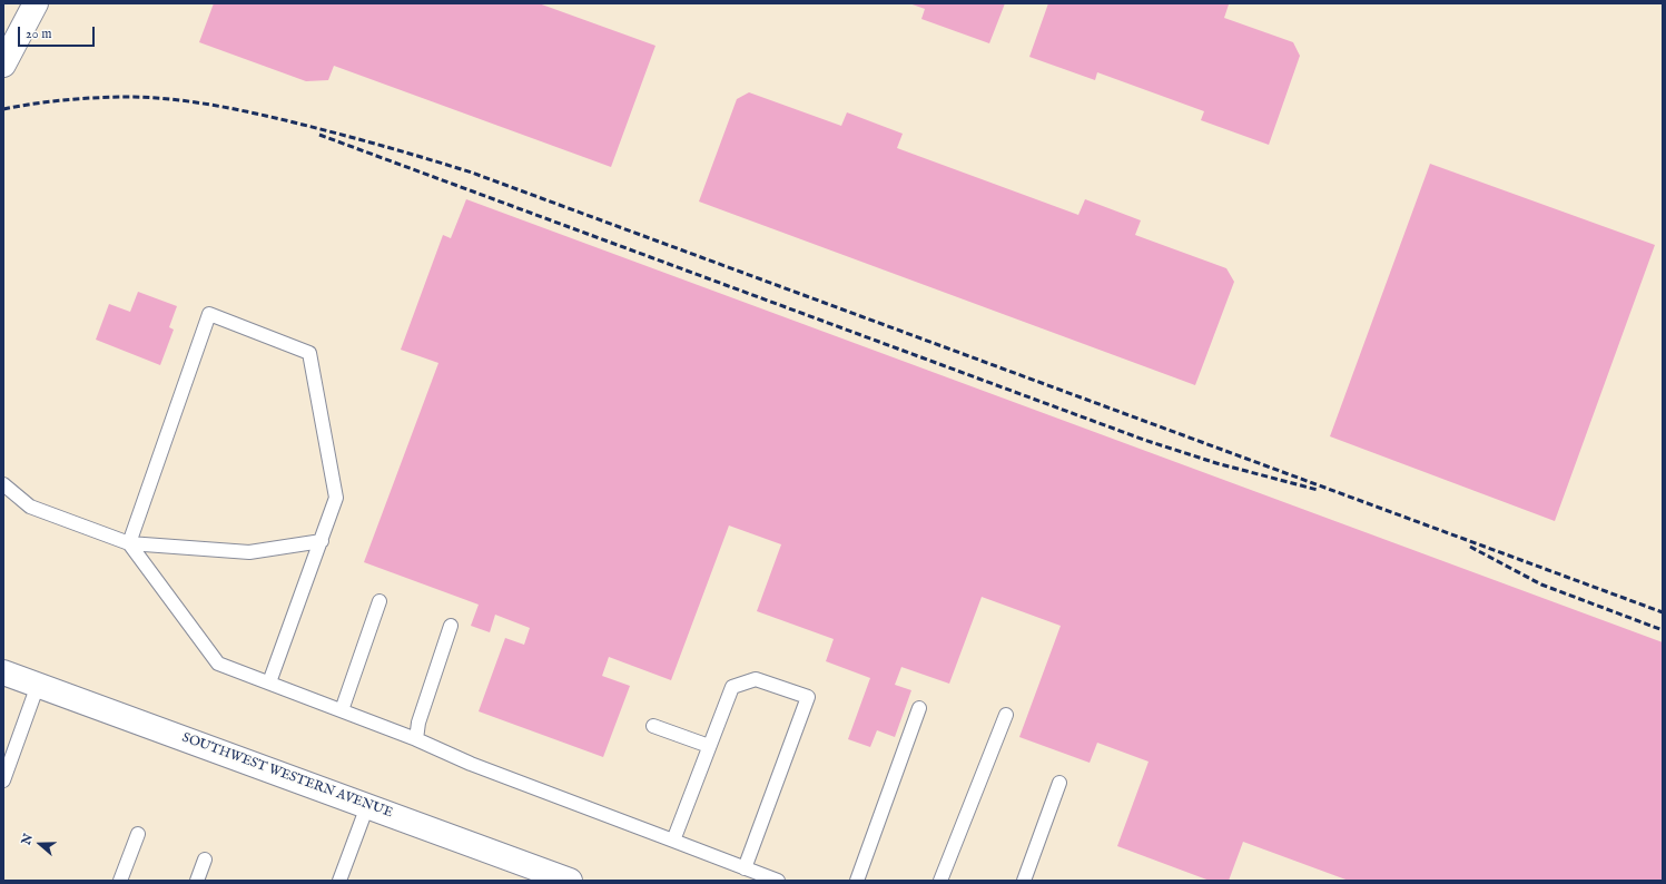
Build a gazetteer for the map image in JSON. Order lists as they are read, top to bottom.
{
  "streets": {
    "main road": ["SOUTHWEST WESTERN AVENUE"]
  },
  "scale_bar": "20 m",
  "north": "left"
}
